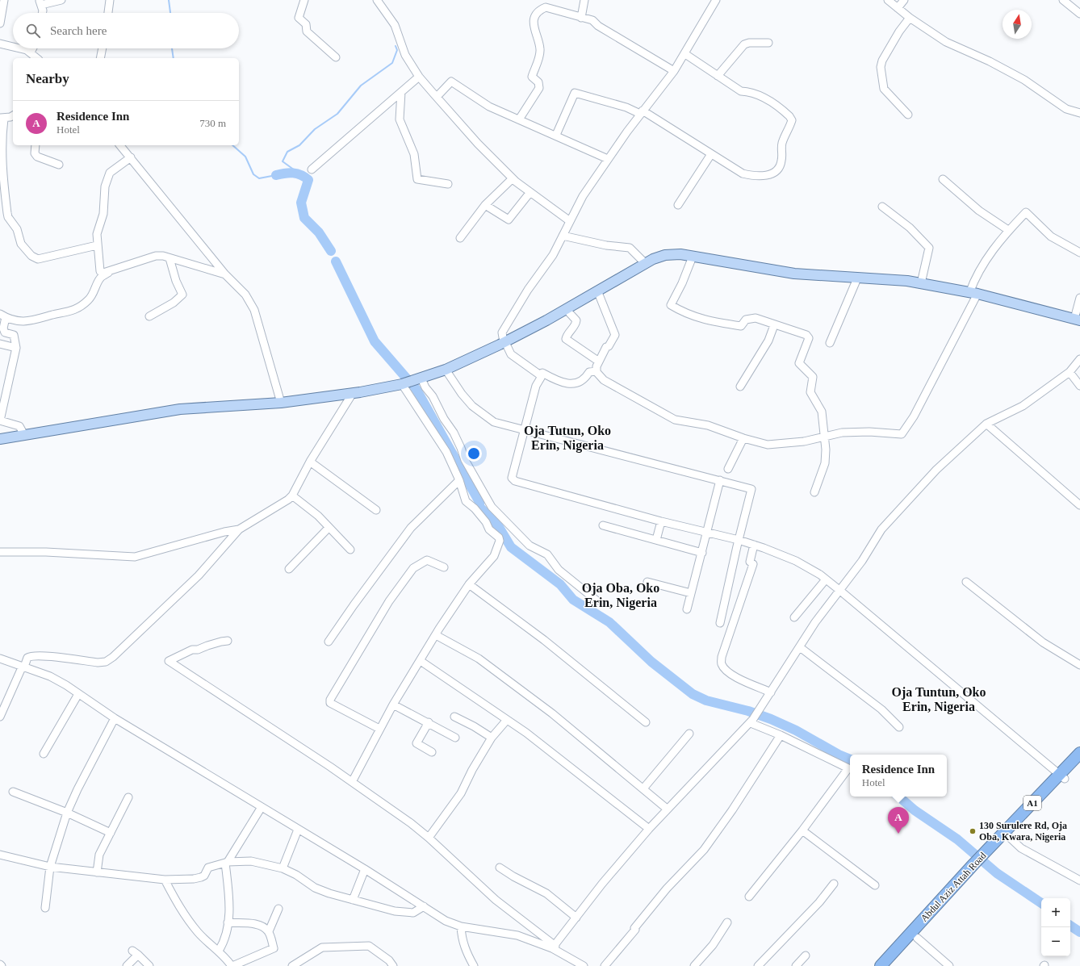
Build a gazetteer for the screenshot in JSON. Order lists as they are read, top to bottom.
{
  "streets": {
    "highway": ["A1", "Abdul Aziz Attah Road"]
  },
  "districts": ["Oja Tutun, Oko Erin, Nigeria", "Oja Oba, Oko Erin, Nigeria", "Oja Tuntun, Oko Erin, Nigeria"],
  "places": ["130 Surulere Rd, Oja Oba, Kwara, Nigeria"],
  "north": "top",
  "page": {
    "search": "Search here",
    "heading": "Nearby",
    "list": [
      {
        "mark": "A",
        "name": "Residence Inn",
        "note": "Hotel",
        "value": "730 m"
      }
    ],
    "popup": ["Residence Inn", "Hotel"],
    "pins": "A",
    "map_buttons": ["+", "−"]
  }
}
